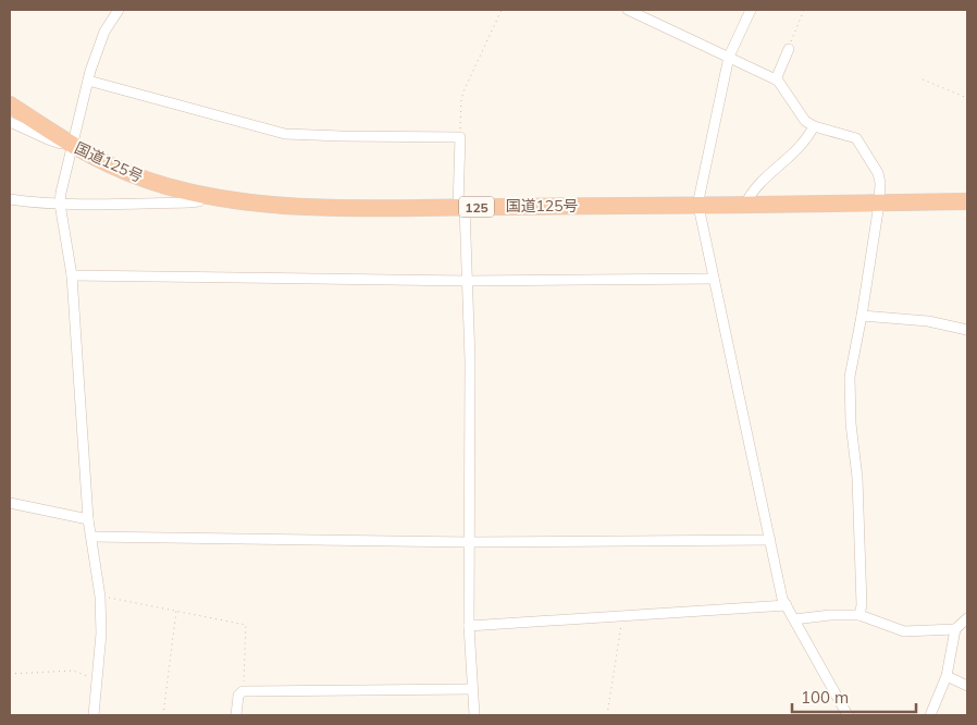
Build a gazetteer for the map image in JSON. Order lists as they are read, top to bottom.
{
  "streets": {
    "highway": ["国道125号", "125"]
  },
  "scale_bar": "100 m"
}
